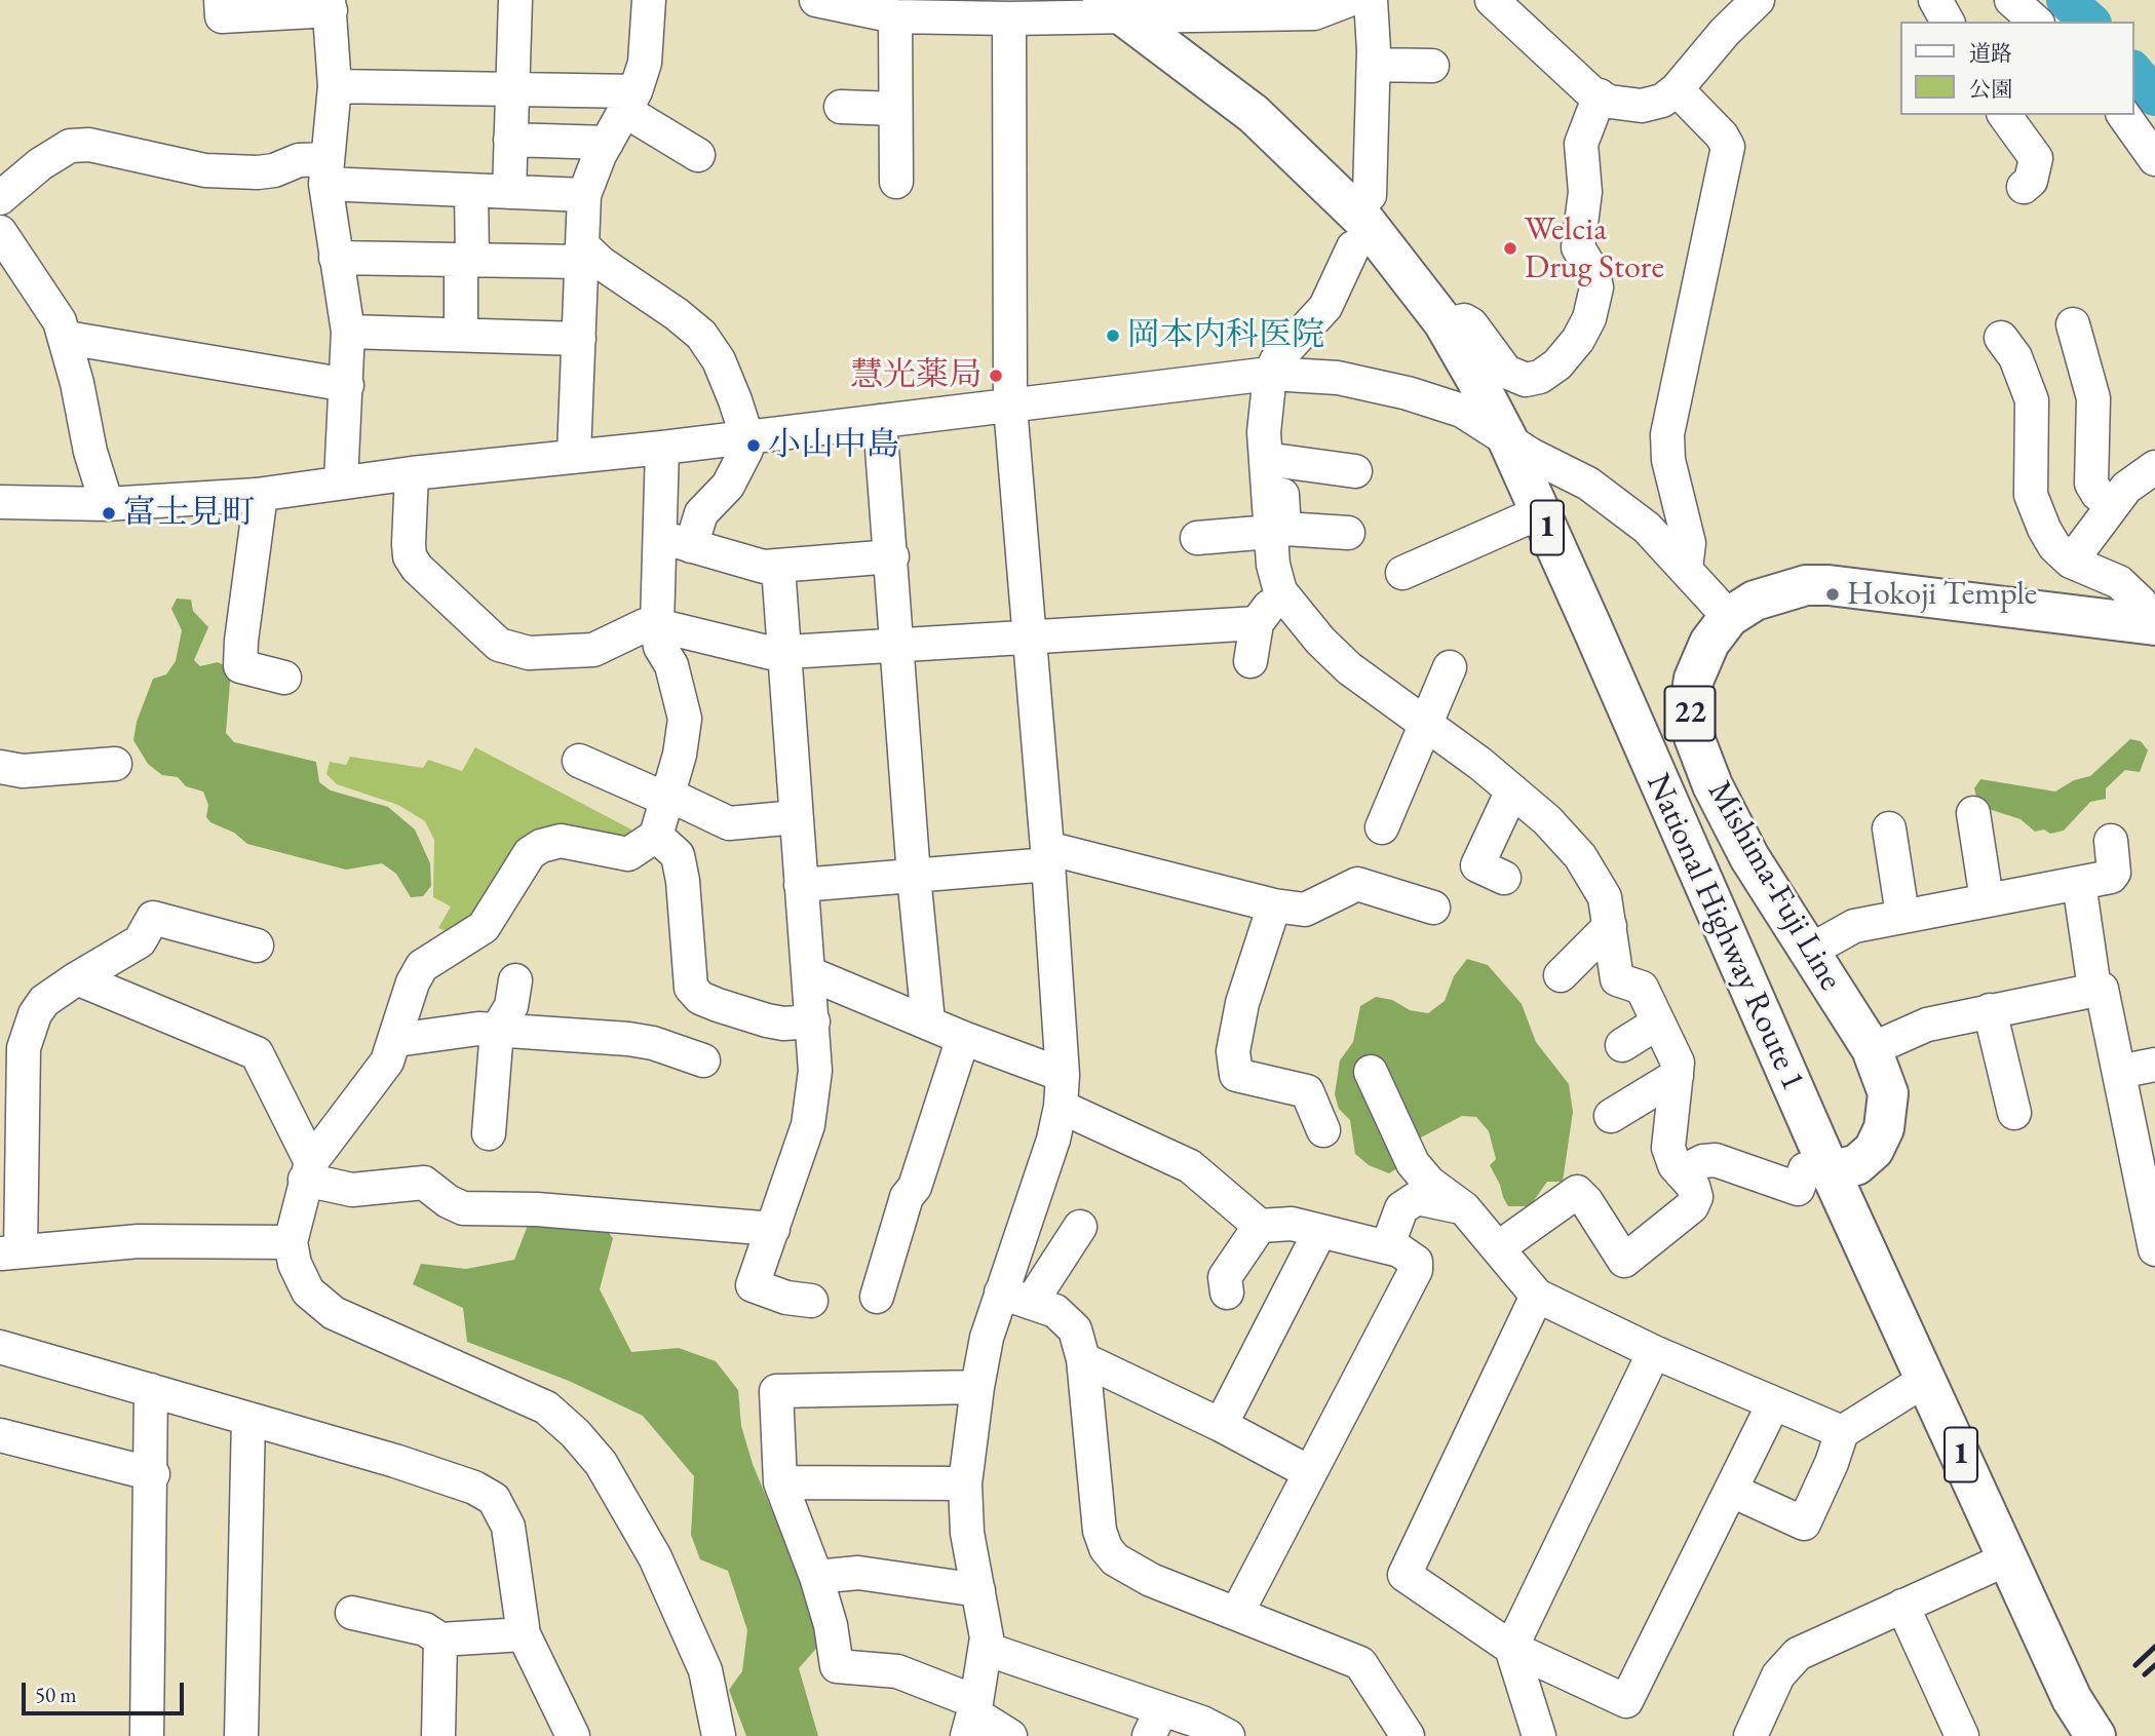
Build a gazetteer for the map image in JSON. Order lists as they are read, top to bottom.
{
  "streets": {
    "main road": [
      "1",
      "22",
      "Mishima-Fuji Line",
      "National Highway Route 1"
    ]
  },
  "crossings": [
    ["Mishima-Fuji Line", "National Highway Route 1"]
  ],
  "places": [
    "Welcia Drug Store",
    "岡本内科医院",
    "慧光薬局",
    "小山中島",
    "富士見町",
    "Hokoji Temple"
  ],
  "legend": ["道路", "公園"],
  "scale_bar": "50 m"
}
